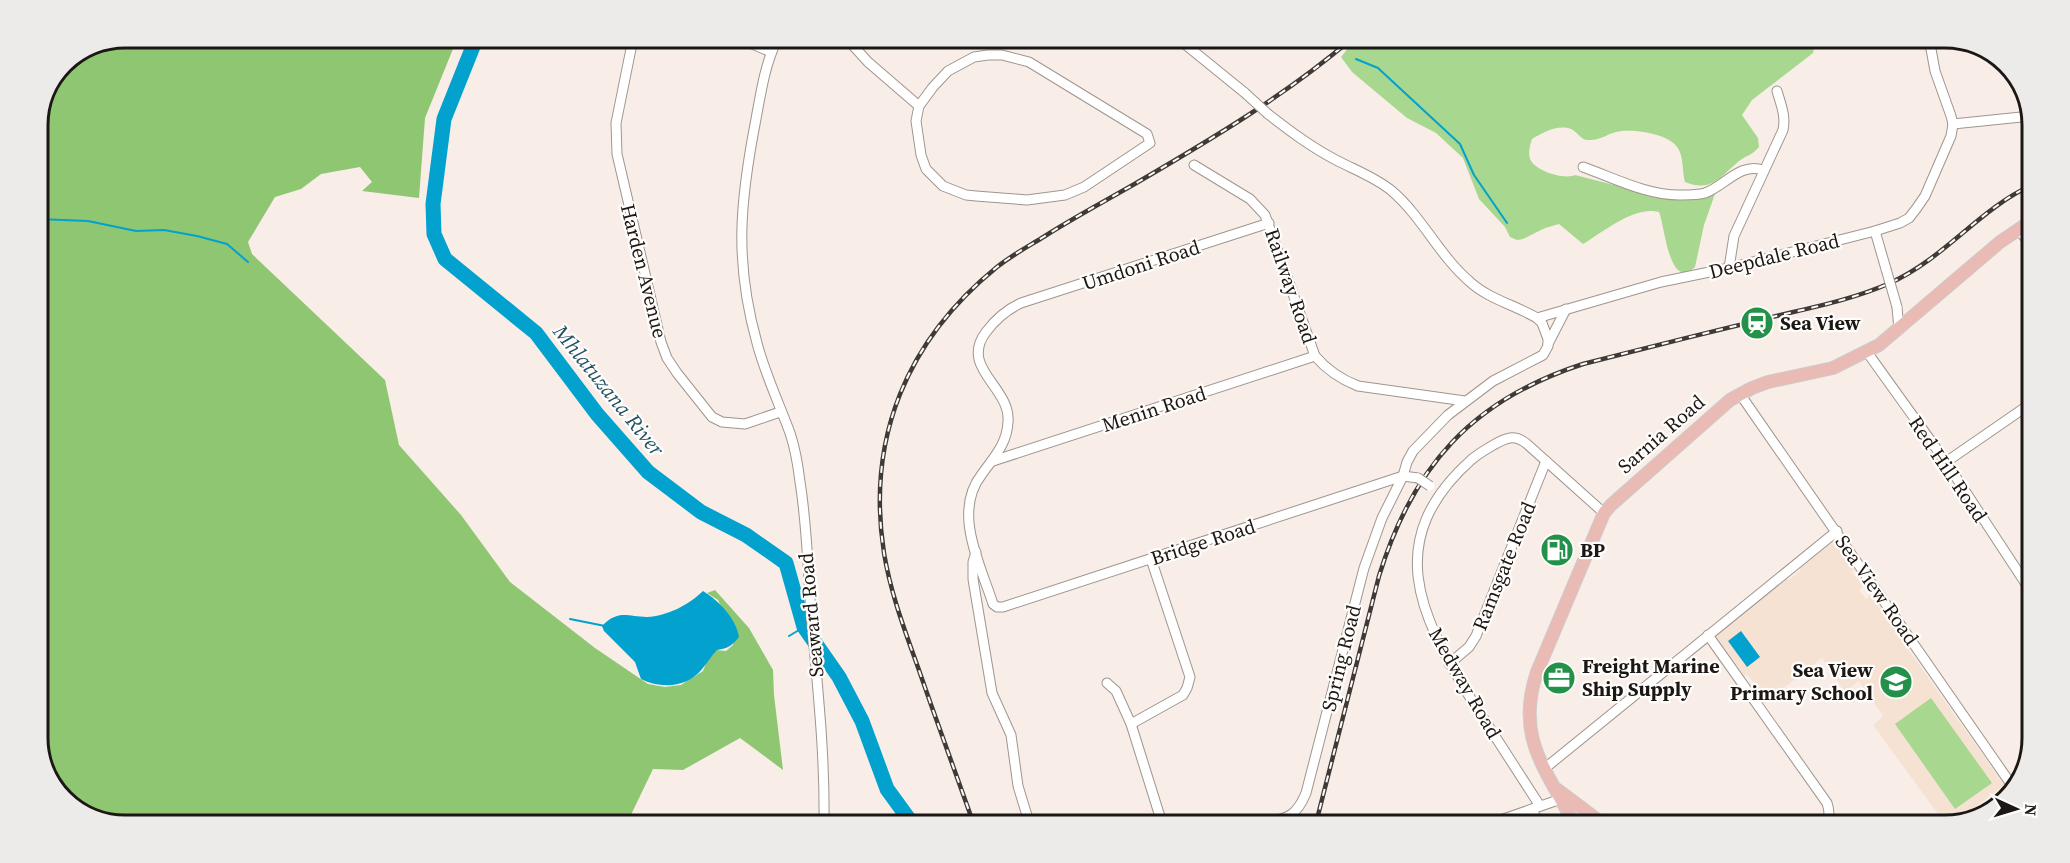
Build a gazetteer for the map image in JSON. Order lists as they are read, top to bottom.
{
  "streets": {
    "main road": ["Sarnia Road"],
    "street": [
      "Deepdale Road",
      "Umdoni Road",
      "Harden Avenue",
      "Railway Road",
      "Menin Road",
      "Red Hill Road",
      "Bridge Road",
      "Ramsgate Road",
      "Sea View Road",
      "Seaward Road",
      "Spring Road",
      "Medway Road"
    ]
  },
  "crossings": [
    ["Umdoni Road", "Railway Road"],
    ["Umdoni Road", "Menin Road"],
    ["Harden Avenue", "Seaward Road"],
    ["Railway Road", "Menin Road"],
    ["Railway Road", "Spring Road"],
    ["Sarnia Road", "Red Hill Road"],
    ["Sarnia Road", "Sea View Road"],
    ["Sarnia Road", "Medway Road"],
    ["Bridge Road", "Spring Road"],
    ["Ramsgate Road", "Medway Road"]
  ],
  "water": ["Mhlatuzana River"],
  "places": {
    "station": ["Sea View"],
    "fuel station": ["BP"],
    "office": ["Freight Marine Ship Supply"],
    "school or university": ["Sea View Primary School"]
  },
  "north": "right"
}
